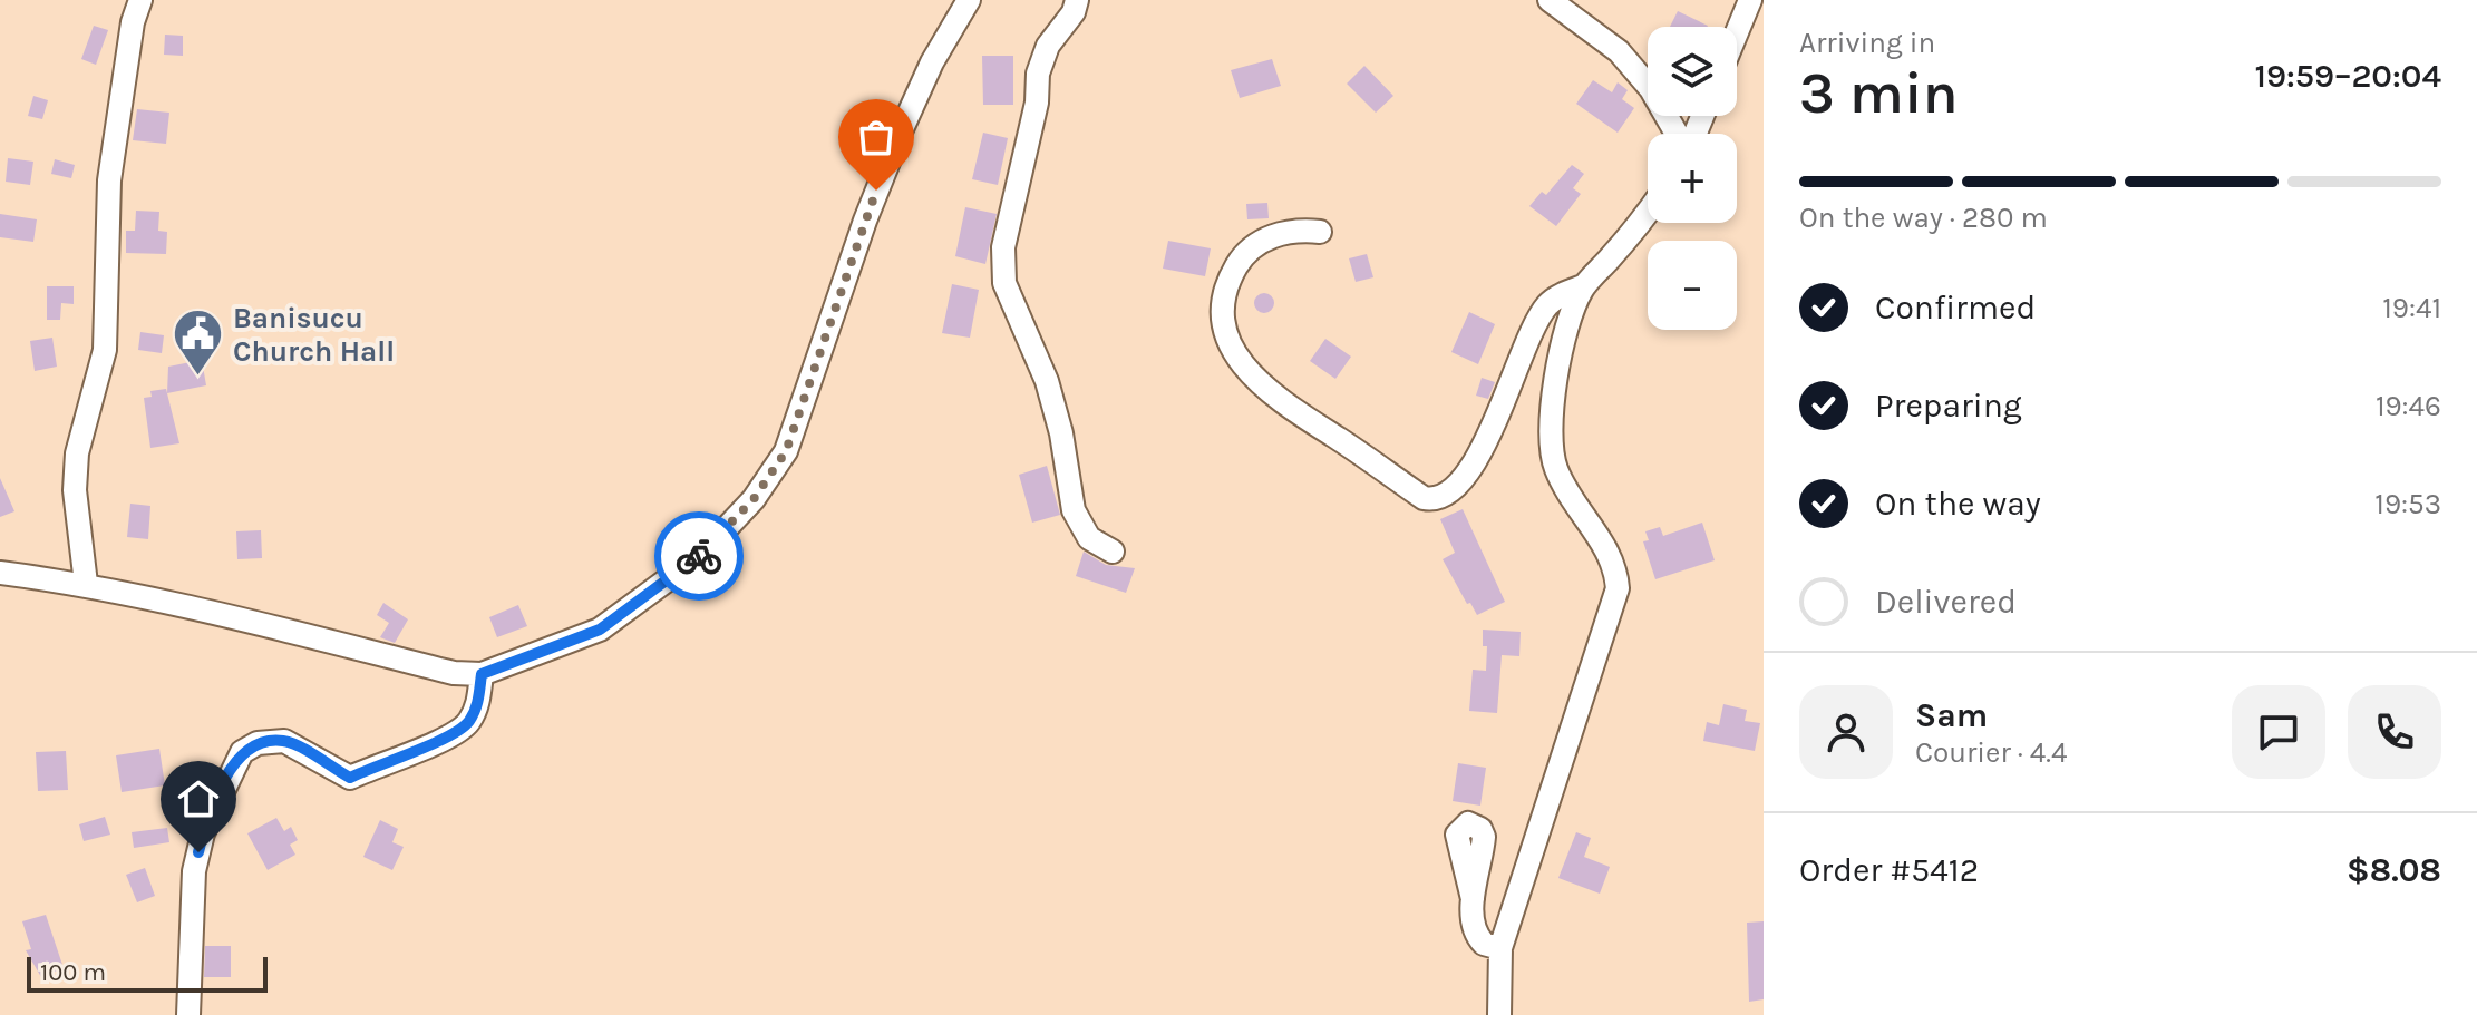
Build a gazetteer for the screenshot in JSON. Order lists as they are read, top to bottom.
{
  "places": {
    "public building": ["Banisucu Church Hall"]
  },
  "scale_bar": "100 m",
  "page": {
    "heading": ["3 min", "Arriving in", "19:59–20:04"],
    "panel": [
      "Sam",
      "Courier · 4.4",
      "Order #5412",
      "$8.08"
    ],
    "map_buttons": ["+", "−"],
    "bar": "On the way · 280 m",
    "list": [
      ["Confirmed", "19:41"],
      ["Preparing", "19:46"],
      ["On the way", "19:53"],
      "Delivered"
    ],
    "scale": "100 m"
  }
}
